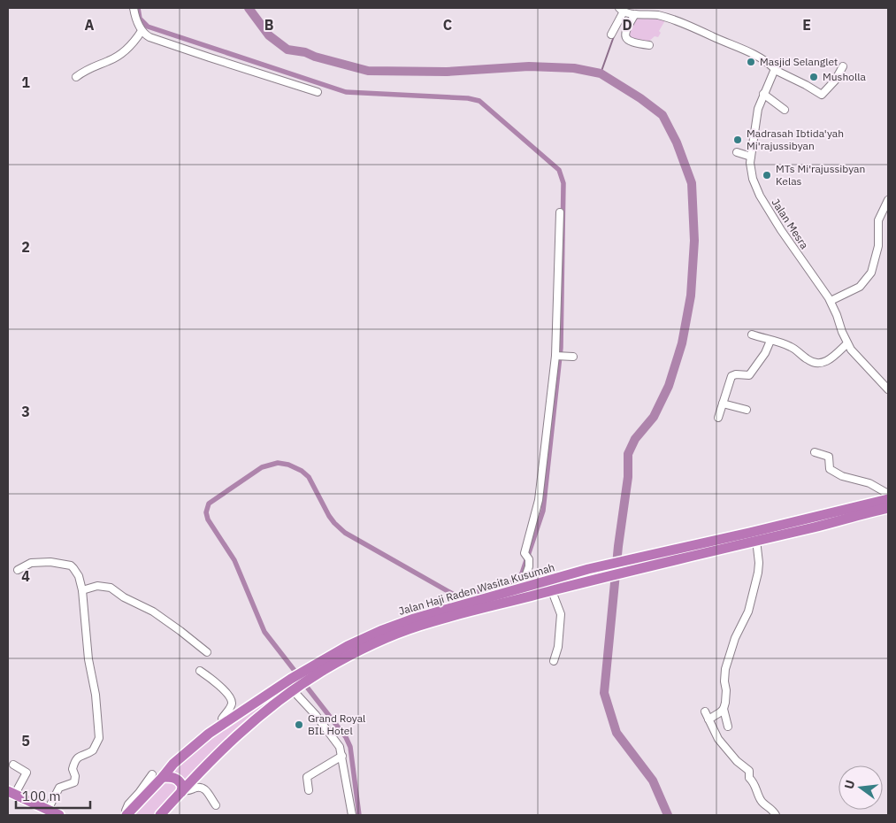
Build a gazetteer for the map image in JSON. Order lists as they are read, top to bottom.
{
  "streets": {
    "highway": ["Jalan Haji Raden Wasita Kusumah"],
    "street": ["Jalan Mesra"]
  },
  "places": [
    "Masjid Selanglet",
    "Musholla",
    "Madrasah Ibtida'yah Mi'rajussibyan",
    "MTs Mi'rajussibyan Kelas",
    "Grand Royal BIL Hotel"
  ],
  "scale_bar": "100 m",
  "north": "left",
  "grid": {
    "columns": [
      "A",
      "B",
      "C",
      "D",
      "E"
    ],
    "rows": [
      "1",
      "2",
      "3",
      "4",
      "5"
    ]
  }
}
